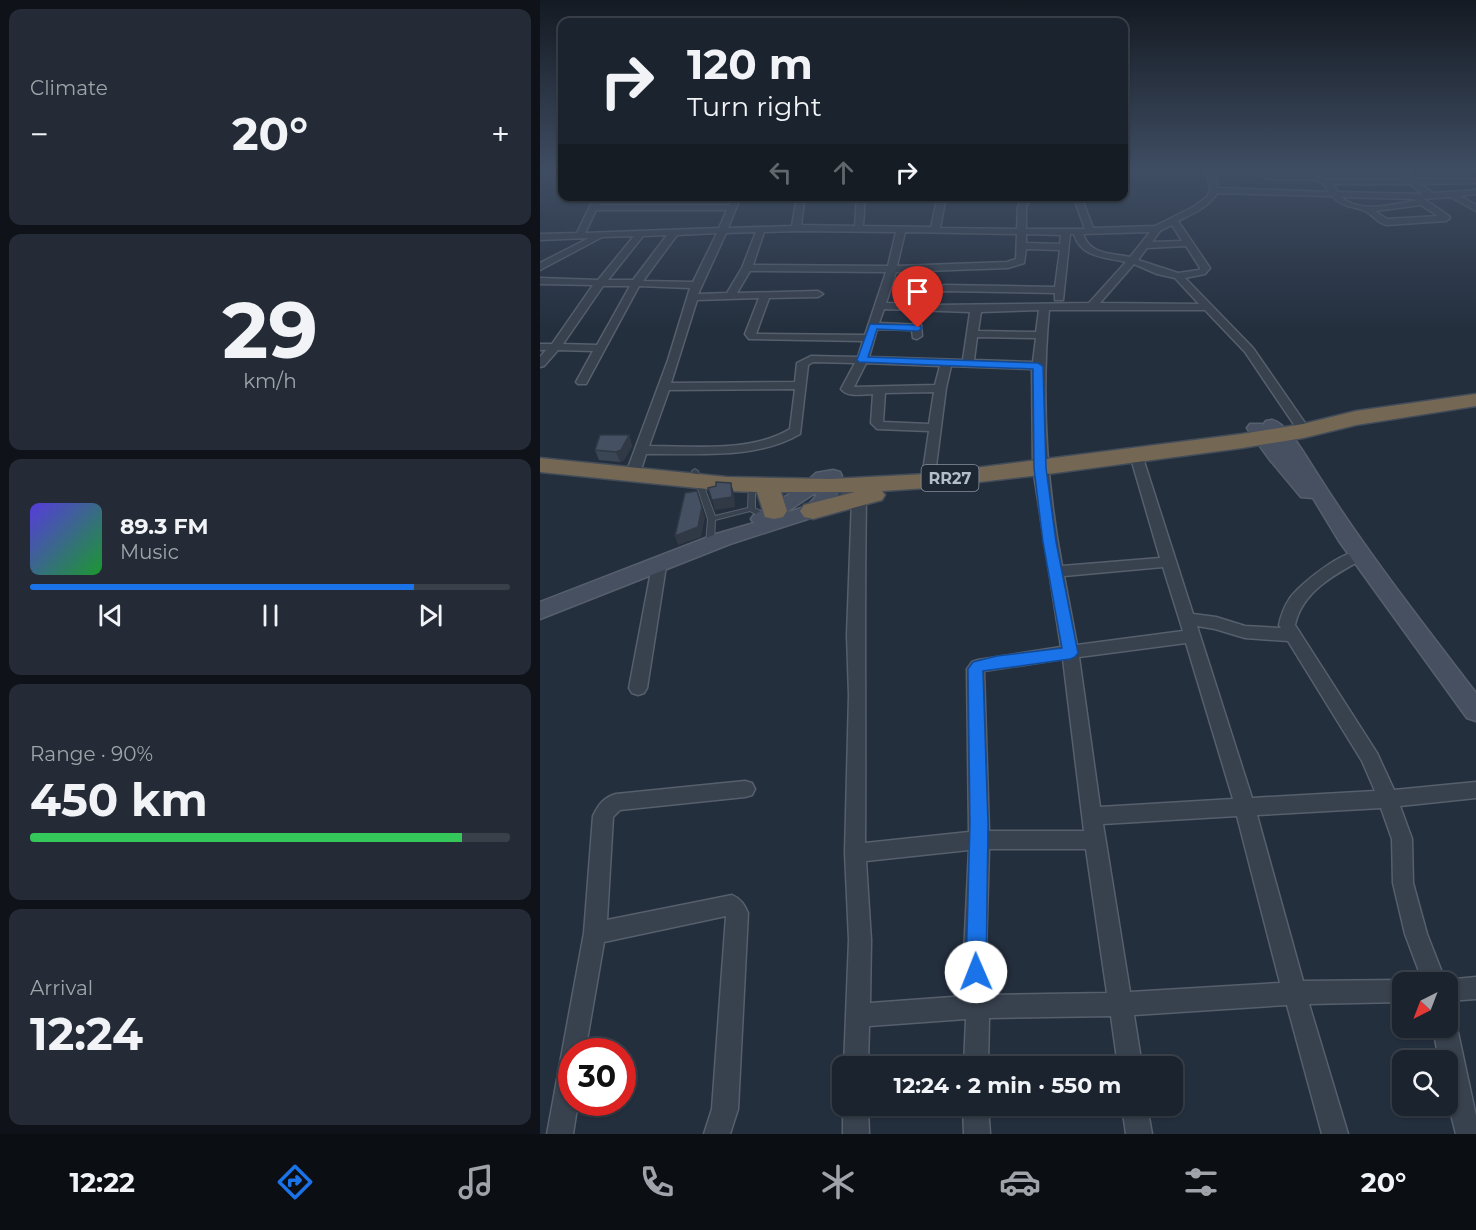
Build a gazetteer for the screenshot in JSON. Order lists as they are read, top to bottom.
{
  "streets": {
    "highway": ["RR27"]
  },
  "north": "bottom left",
  "page": {
    "tile": [
      "Climate",
      ["29", "km/h"],
      ["Range · 90%", "450 km"],
      ["Arrival", "12:24"]
    ],
    "turn": ["120 m", "Turn right"],
    "heat": ["−", "20°", "+"],
    "song": ["89.3 FM", "Music"],
    "limit": "30",
    "trip": "12:24 · 2 min · 550 m",
    "tabs": ["12:22", "20°"]
  }
}
